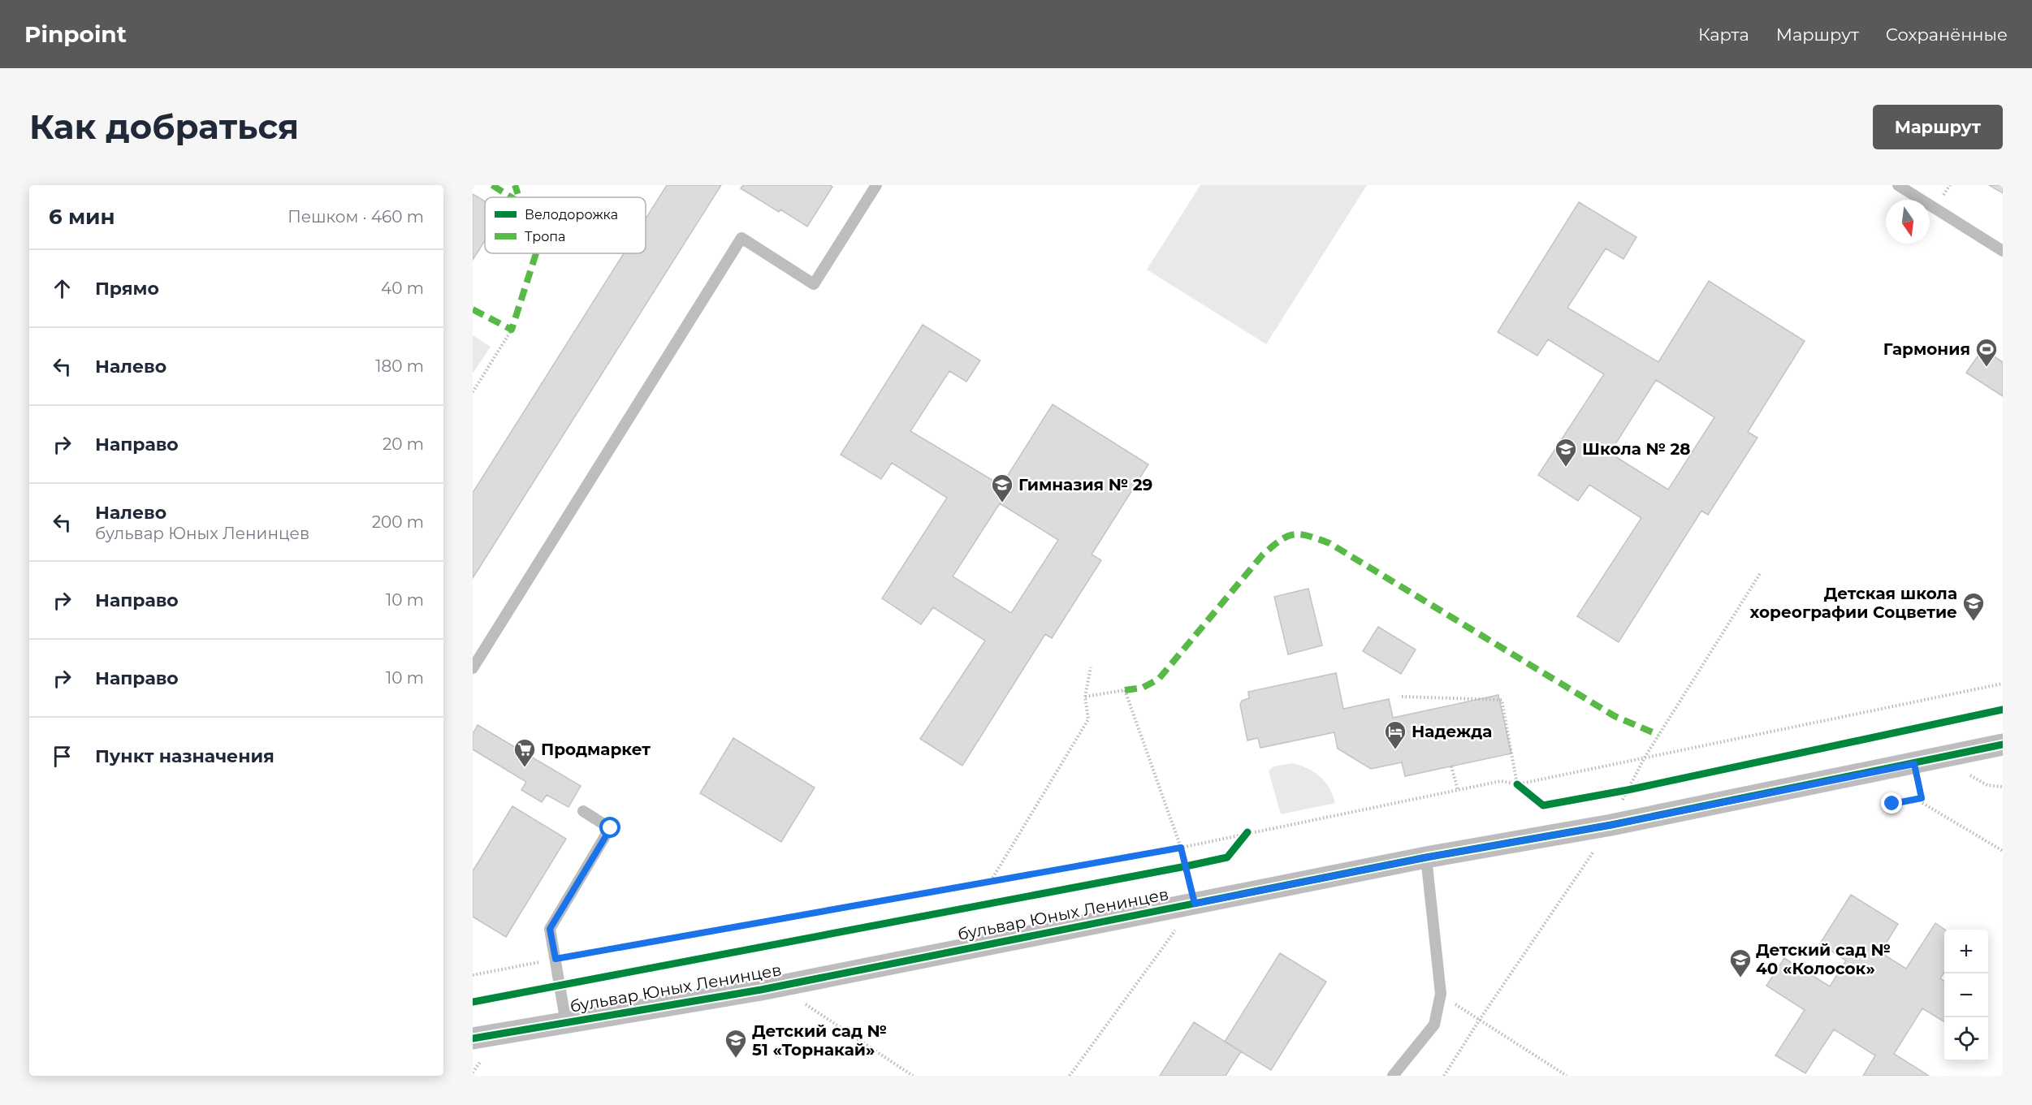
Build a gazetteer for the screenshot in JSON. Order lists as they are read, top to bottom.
{
  "streets": {
    "street": ["бульвар Юных Ленинцев"]
  },
  "places": {
    "sports": ["Гармония"],
    "school or university": [
      "Школа № 28",
      "Гимназия № 29",
      "Детская школа хореографии Соцветие",
      "Детский сад № 40 «Колосок»",
      "Детский сад № 51 «Торнакай»"
    ],
    "hotel": ["Надежда"],
    "supermarket": ["Продмаркет"]
  },
  "legend": ["Велодорожка", "Тропа"],
  "north": "bottom",
  "page": {
    "header": "Pinpoint",
    "nav": ["Карта", "Маршрут", "Сохранённые"],
    "buttons": "Маршрут",
    "title": "Как добраться",
    "heading": ["6 мин", "Пешком · 460 m"],
    "list": [
      ["Прямо", "40 m"],
      ["Налево", "180 m"],
      ["Направо", "20 m"],
      ["Налево", "бульвар Юных Ленинцев", "200 m"],
      ["Направо", "10 m"],
      ["Направо", "10 m"],
      "Пункт назначения"
    ],
    "map_buttons": ["+", "−"]
  }
}
